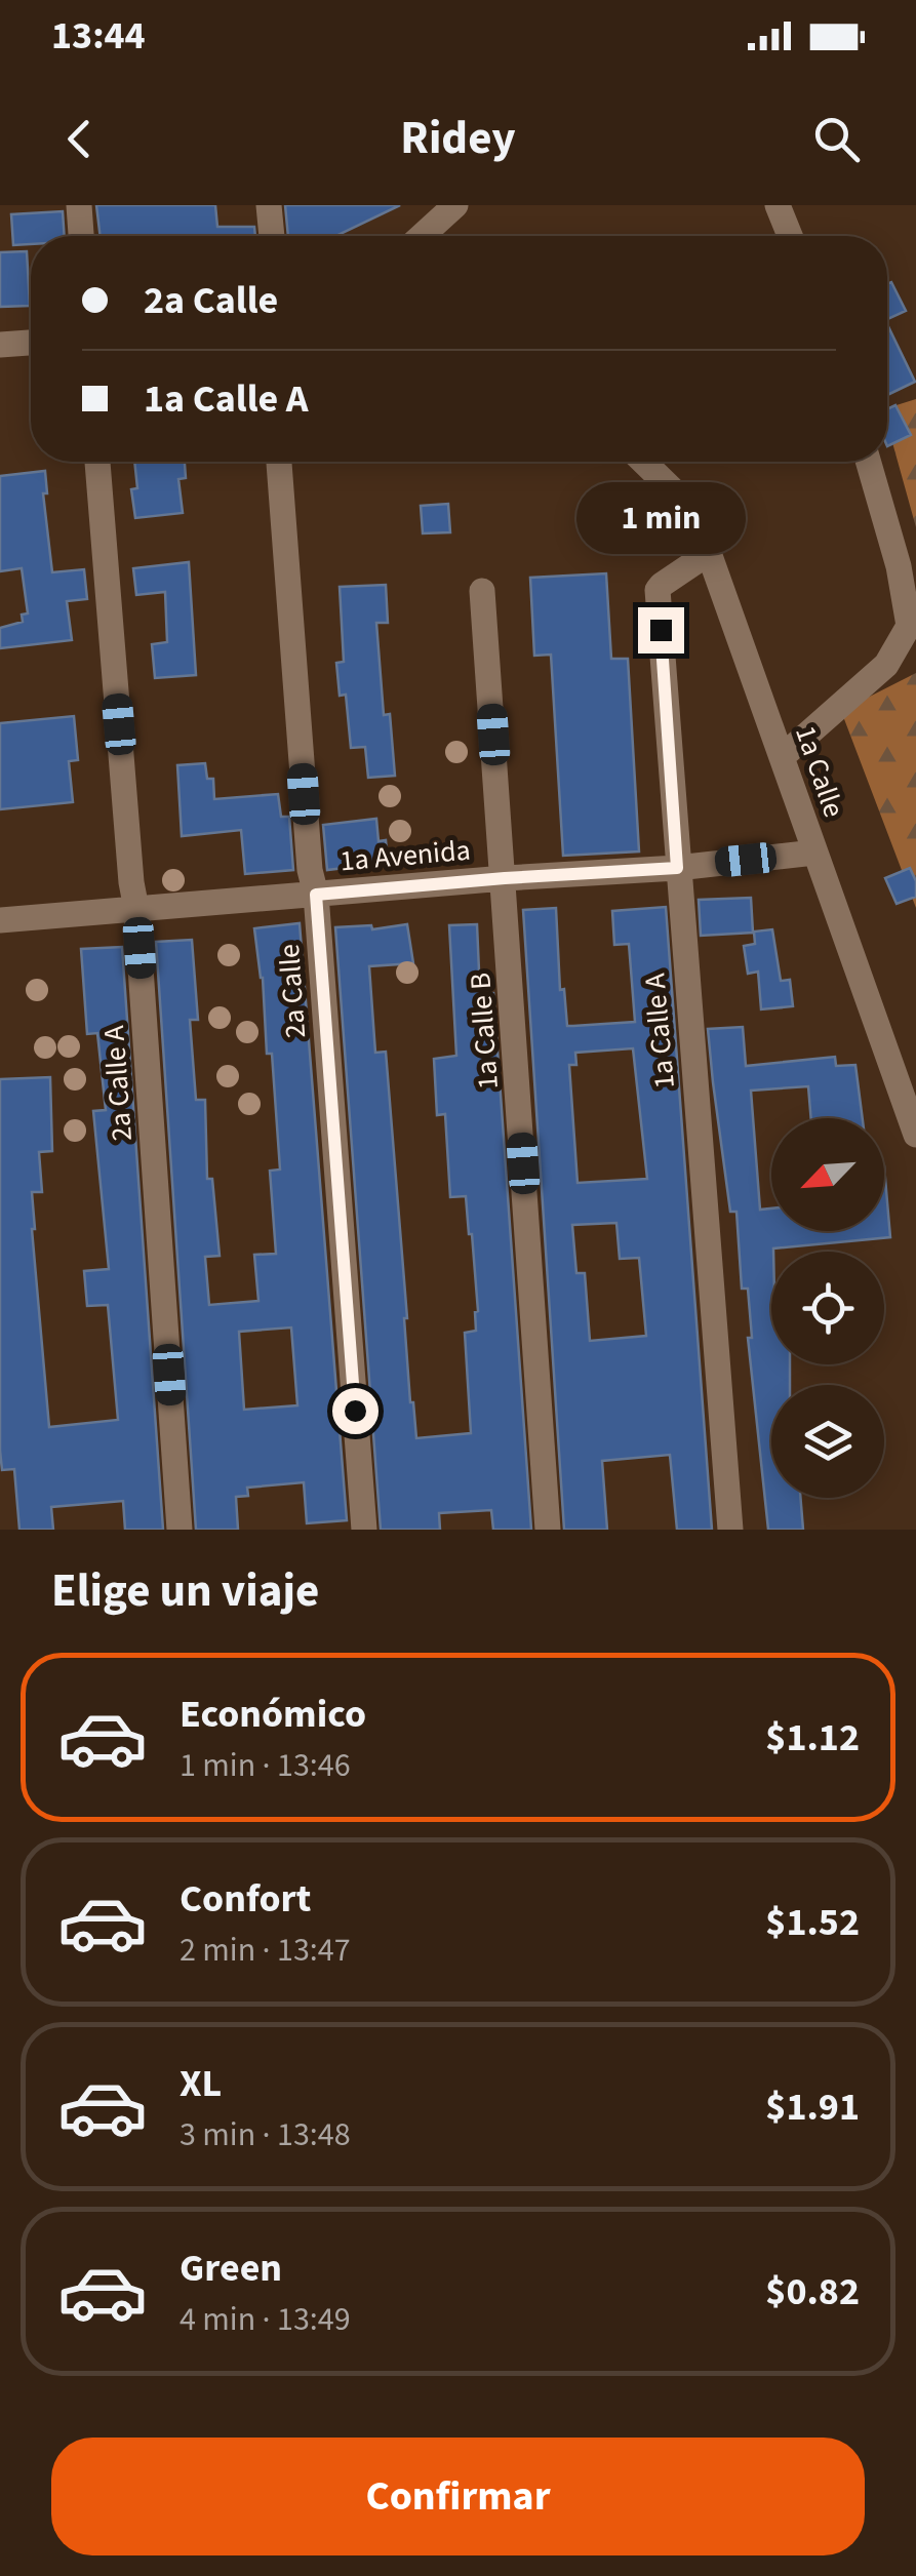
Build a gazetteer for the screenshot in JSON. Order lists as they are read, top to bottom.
{
  "streets": {
    "street": [
      "1a Calle",
      "1a Avenida",
      "2a Calle",
      "1a Calle B",
      "1a Calle A",
      "2a Calle A"
    ]
  },
  "crossings": [
    ["1a Calle", "1a Avenida"],
    ["1a Calle", "1a Calle A"],
    ["1a Avenida", "2a Calle"],
    ["1a Avenida", "1a Calle B"],
    ["1a Avenida", "1a Calle A"],
    ["1a Avenida", "2a Calle A"]
  ],
  "north": "bottom left",
  "page": {
    "status": "13:44",
    "header": "Ridey",
    "banner": ["2a Calle", "1a Calle A"],
    "bubble": "1 min",
    "heading": "Elige un viaje",
    "list": [
      {
        "name": "Económico",
        "note": "1 min · 13:46",
        "value": "$1.12"
      },
      {
        "name": "Confort",
        "note": "2 min · 13:47",
        "value": "$1.52"
      },
      {
        "name": "XL",
        "note": "3 min · 13:48",
        "value": "$1.91"
      },
      {
        "name": "Green",
        "note": "4 min · 13:49",
        "value": "$0.82"
      }
    ],
    "buttons": "Confirmar"
  }
}
